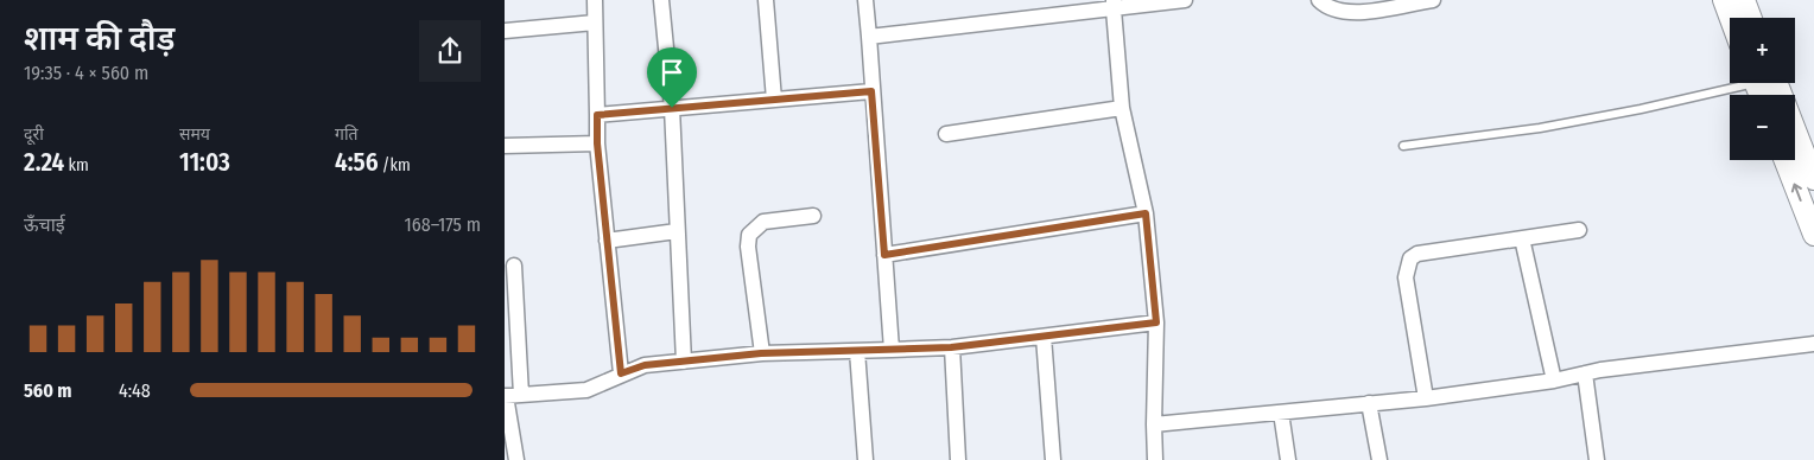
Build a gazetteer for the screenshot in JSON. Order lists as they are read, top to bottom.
{
  "page": {
    "heading": ["शाम की दौड़", "19:35 · 4 × 560 m"],
    "map_buttons": ["+", "−"],
    "stats": [
      ["दूरी", "2.24 km"],
      ["समय", "11:03"],
      ["गति", "4:56 /km"]
    ],
    "chart": ["ऊँचाई", "168–175 m"],
    "list": [
      {
        "name": "560 m",
        "note": "4:48"
      }
    ]
  }
}
